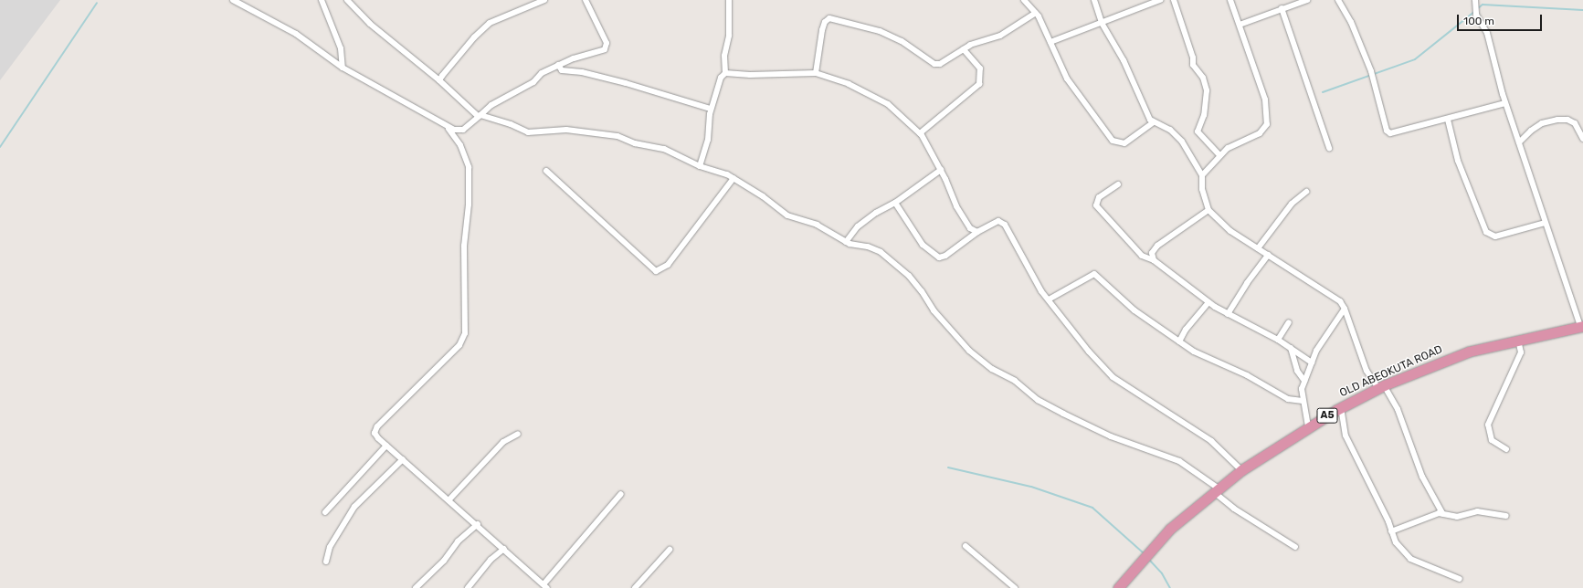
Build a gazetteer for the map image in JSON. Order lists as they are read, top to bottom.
{
  "streets": {
    "highway": ["OLD ABEOKUTA ROAD", "A5"]
  },
  "scale_bar": "100 m"
}
